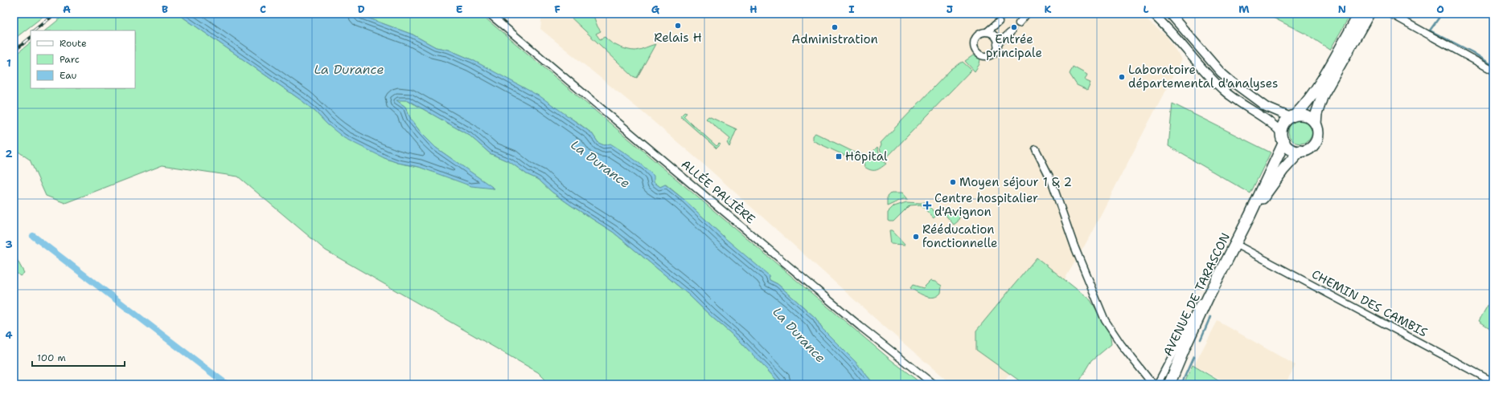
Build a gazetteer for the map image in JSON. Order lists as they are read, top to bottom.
{
  "streets": {
    "main road": ["AVENUE DE TARASCON"],
    "street": ["ALLÉE PALIÈRE", "CHEMIN DES CAMBIS"]
  },
  "crossings": [
    ["AVENUE DE TARASCON", "CHEMIN DES CAMBIS"]
  ],
  "water": ["La Durance"],
  "places": {
    "other": [
      "Relais H",
      "Administration",
      "Entrée principale",
      "Laboratoire départemental d'analyses",
      "Moyen séjour 1 & 2",
      "Rééducation fonctionnelle"
    ],
    "transit": ["Hôpital"],
    "health": ["Centre hospitalier d'Avignon"]
  },
  "legend": ["Route", "Parc", "Eau"],
  "scale_bar": "100 m",
  "grid": {
    "columns": [
      "A",
      "B",
      "C",
      "D",
      "E",
      "F",
      "G",
      "H",
      "I",
      "J",
      "K",
      "L",
      "M",
      "N",
      "O"
    ],
    "rows": [
      "1",
      "2",
      "3",
      "4"
    ]
  }
}
